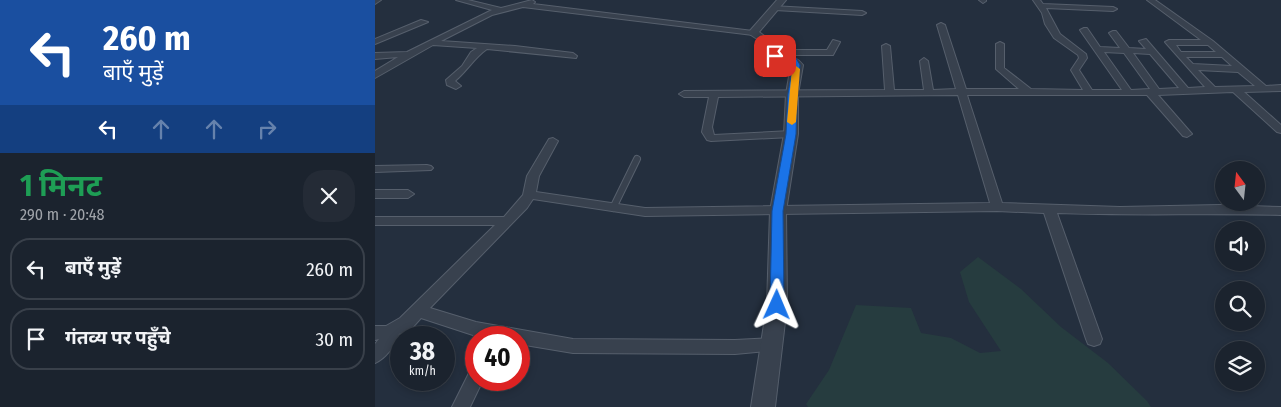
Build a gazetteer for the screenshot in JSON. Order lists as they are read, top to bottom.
{
  "north": "top",
  "page": {
    "turn": ["260 m", "बाएँ मुड़ें"],
    "heading": ["1 मिनट", "290 m · 20:48"],
    "list": [
      {
        "name": "बाएँ मुड़ें",
        "value": "260 m"
      },
      {
        "name": "गंतव्य पर पहुँचे",
        "value": "30 m"
      }
    ],
    "speed": "38 km/h",
    "limit": "40"
  }
}
